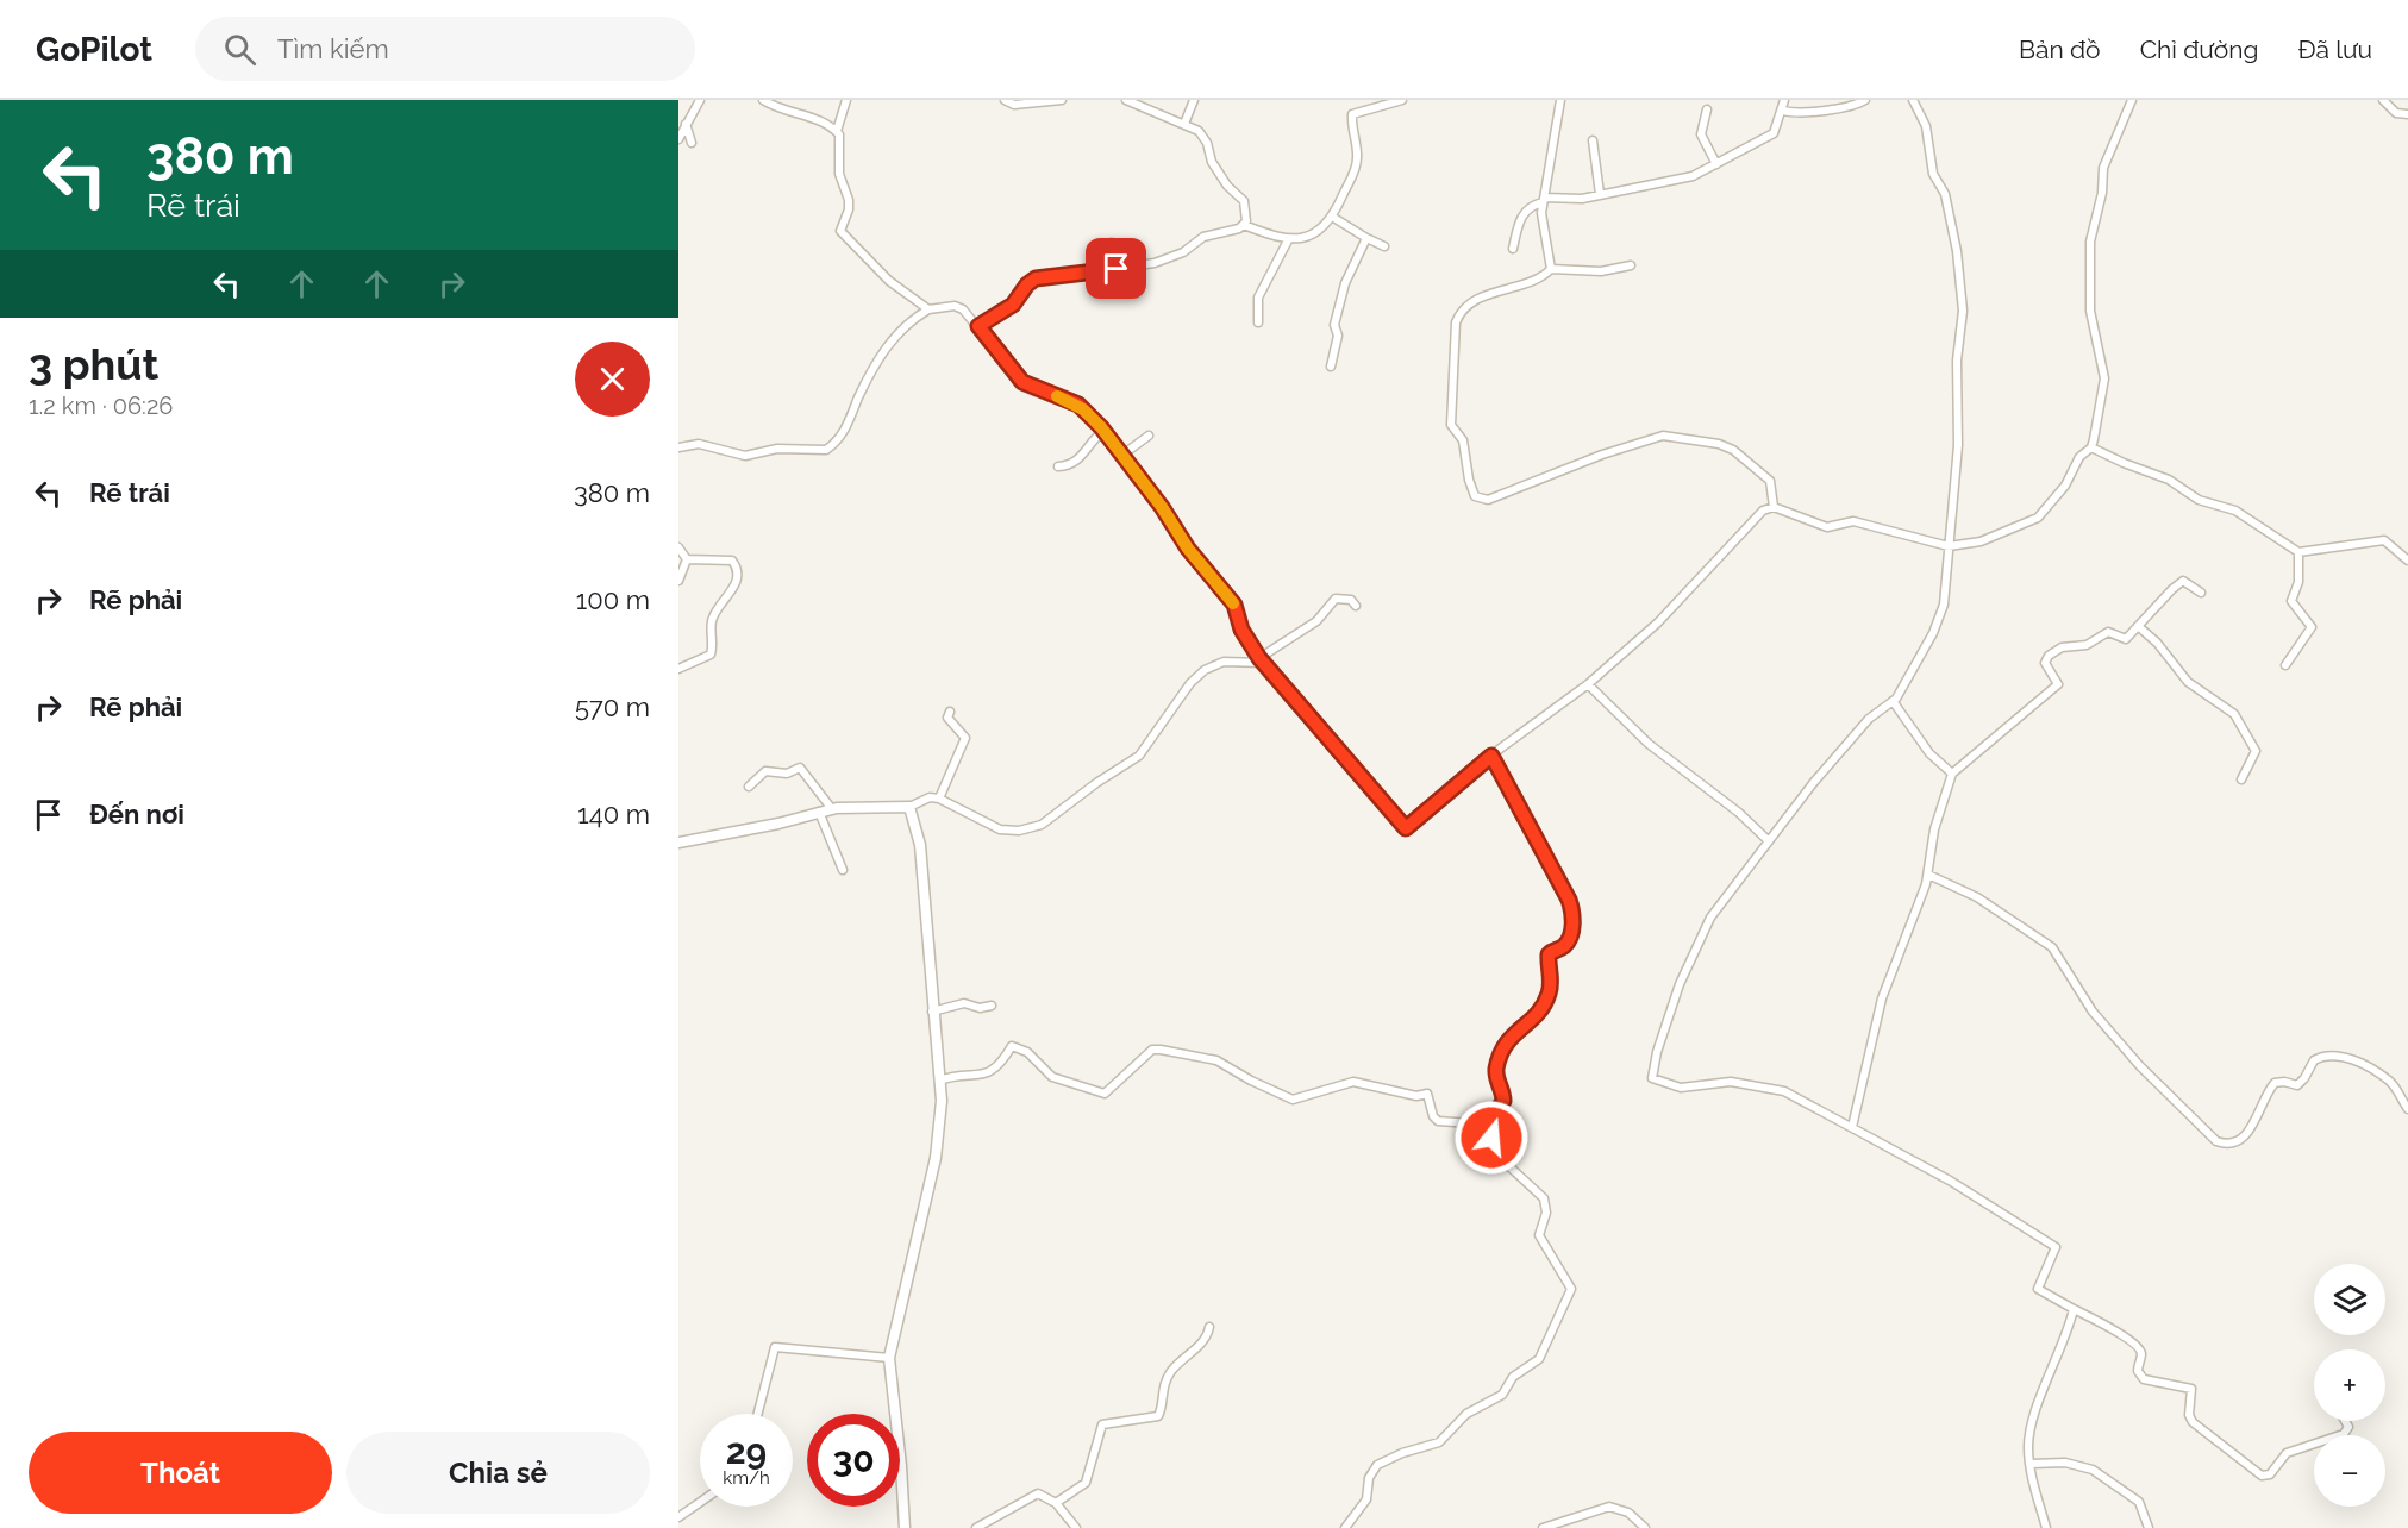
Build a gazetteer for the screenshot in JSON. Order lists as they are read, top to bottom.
{
  "page": {
    "header": "GoPilot",
    "search": "Tìm kiếm",
    "nav": ["Bản đồ", "Chỉ đường", "Đã lưu"],
    "turn": ["380 m", "Rẽ trái"],
    "heading": ["3 phút", "1.2 km · 06:26"],
    "list": [
      {
        "name": "Rẽ trái",
        "value": "380 m"
      },
      {
        "name": "Rẽ phải",
        "value": "100 m"
      },
      {
        "name": "Rẽ phải",
        "value": "570 m"
      },
      {
        "name": "Đến nơi",
        "value": "140 m"
      }
    ],
    "map_buttons": ["+", "−"],
    "speed": "29 km/h",
    "limit": "30",
    "buttons": ["Thoát", "Chia sẻ"]
  }
}
